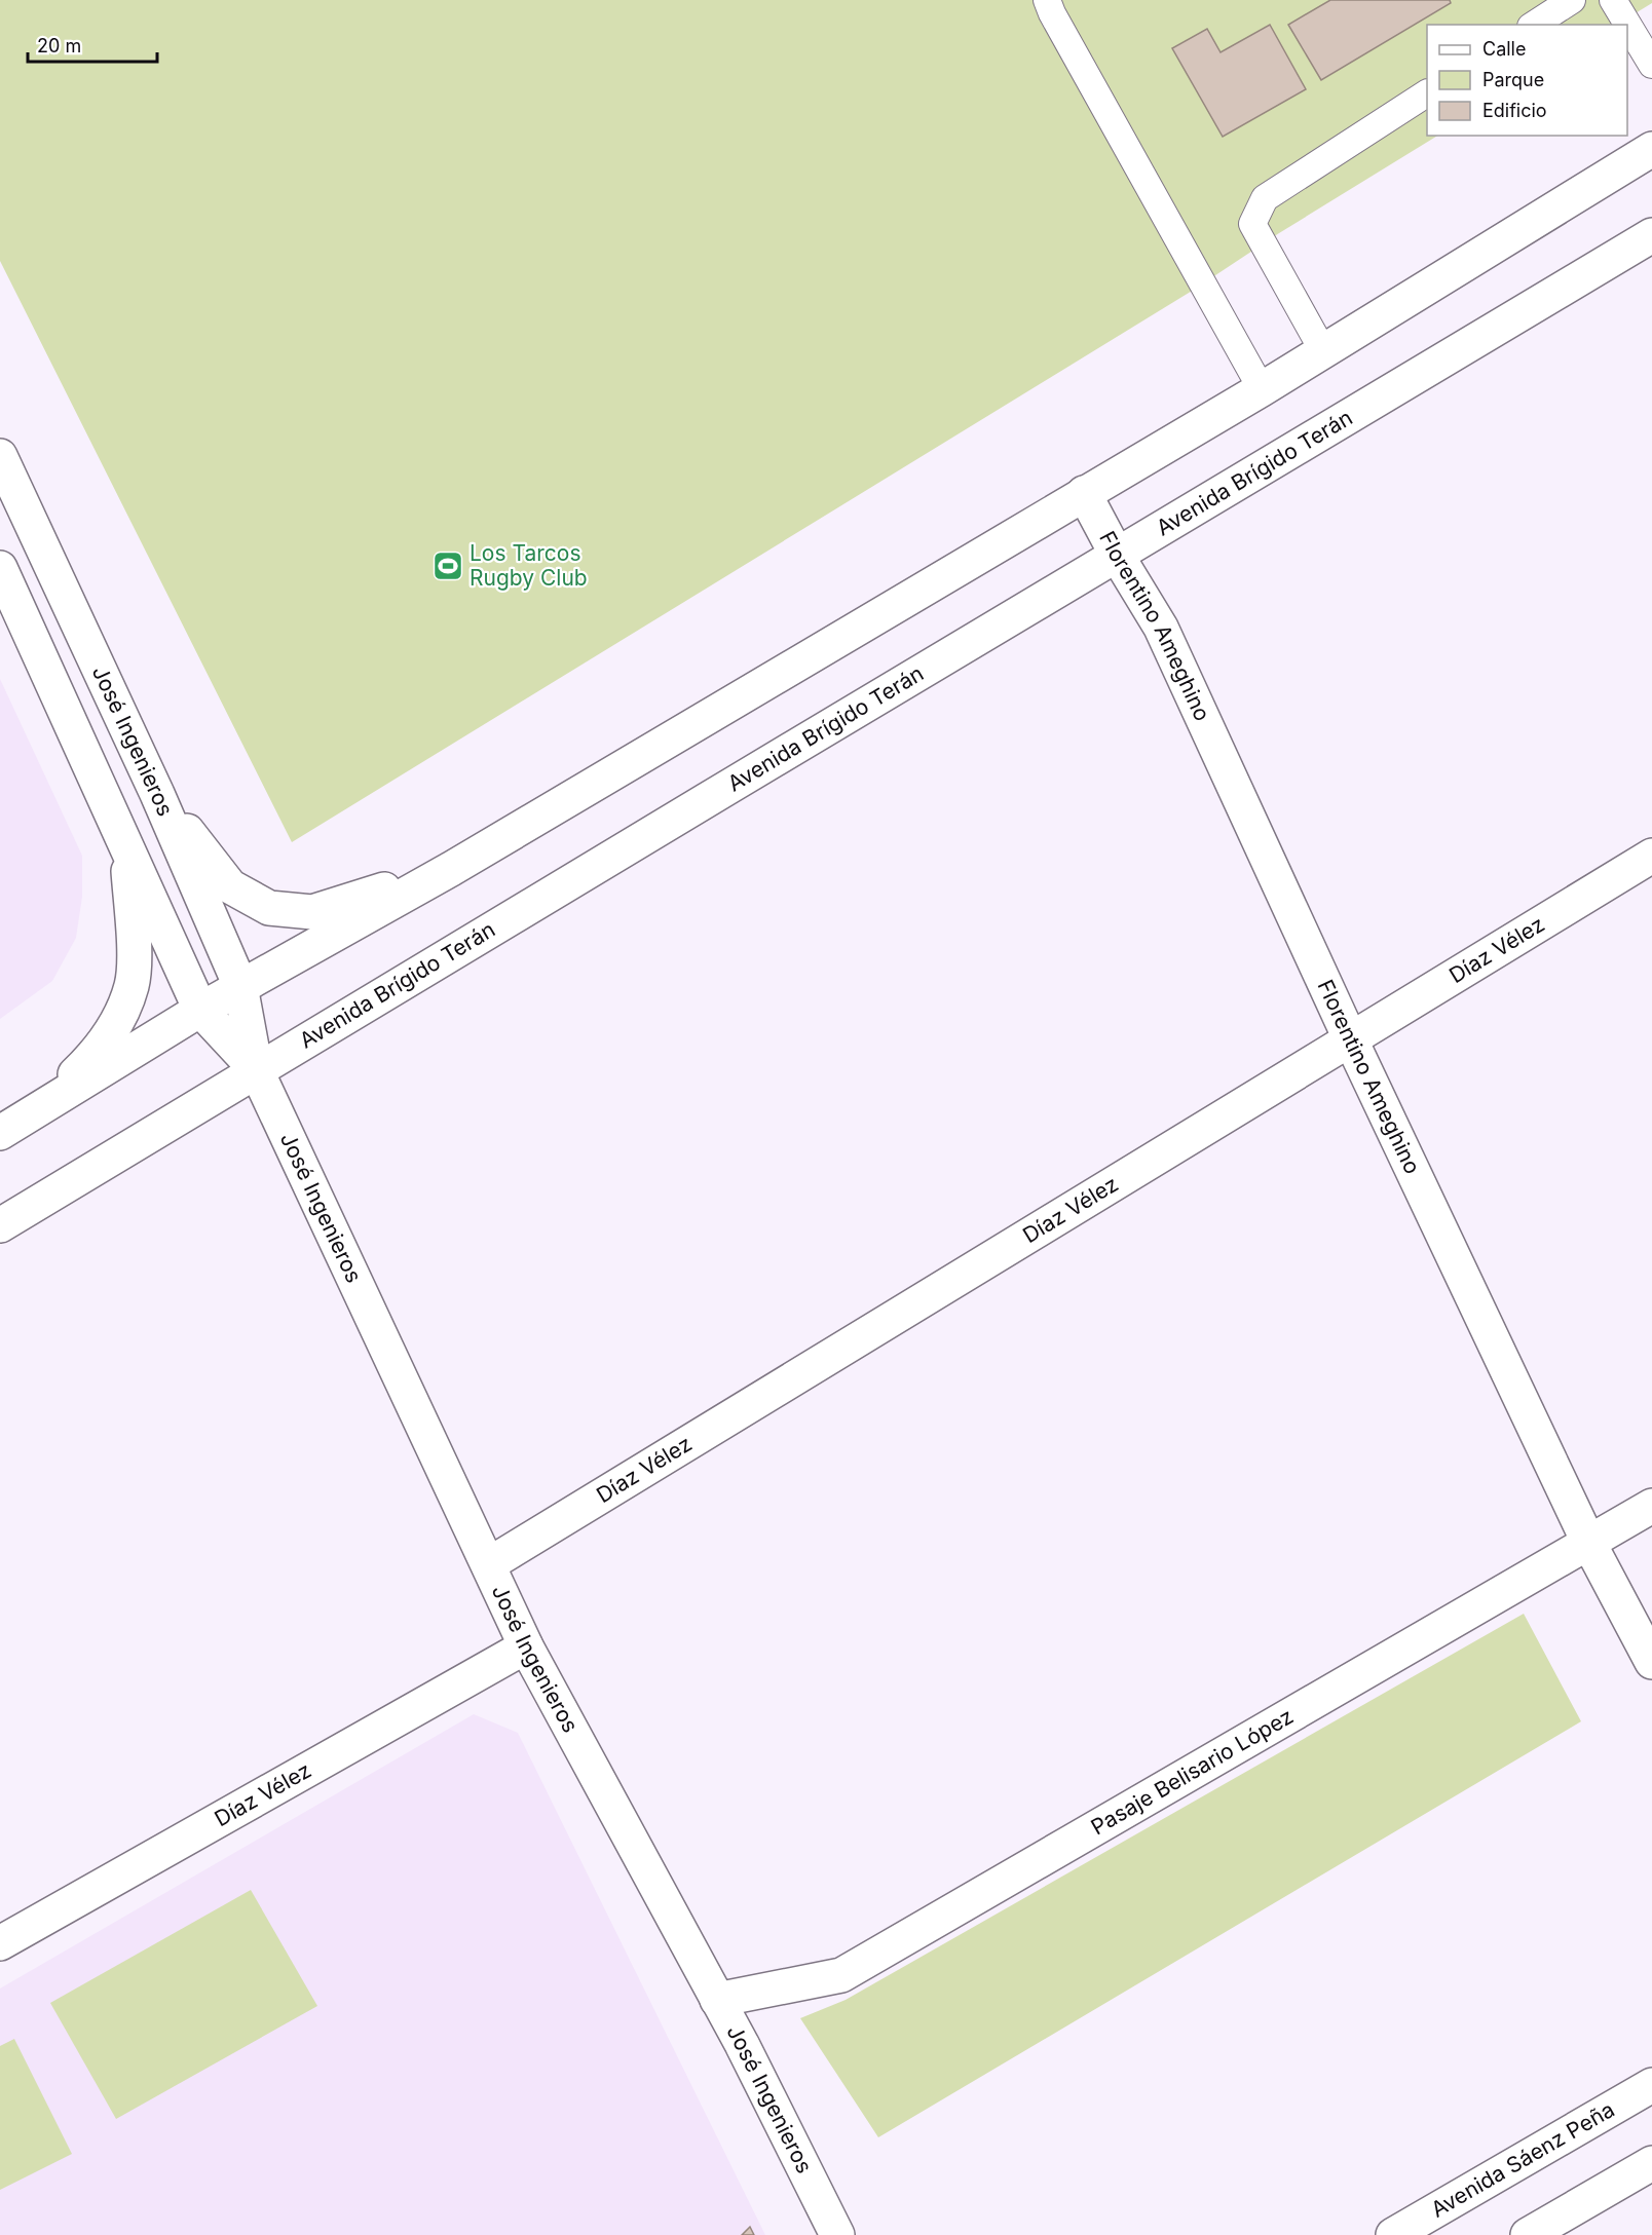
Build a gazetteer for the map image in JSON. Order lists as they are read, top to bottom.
{
  "streets": {
    "main road": [
      "Avenida Brígido Terán",
      "Florentino Ameghino",
      "José Ingenieros",
      "Díaz Vélez",
      "Pasaje Belisario López",
      "Avenida Sáenz Peña"
    ]
  },
  "crossings": [
    ["Avenida Brígido Terán", "Florentino Ameghino"],
    ["Avenida Brígido Terán", "José Ingenieros"],
    ["Florentino Ameghino", "Díaz Vélez"],
    ["Florentino Ameghino", "Pasaje Belisario López"],
    ["José Ingenieros", "Díaz Vélez"],
    ["José Ingenieros", "Pasaje Belisario López"]
  ],
  "places": {
    "sports": ["Los Tarcos Rugby Club"]
  },
  "legend": ["Calle", "Parque", "Edificio"],
  "scale_bar": "20 m"
}
